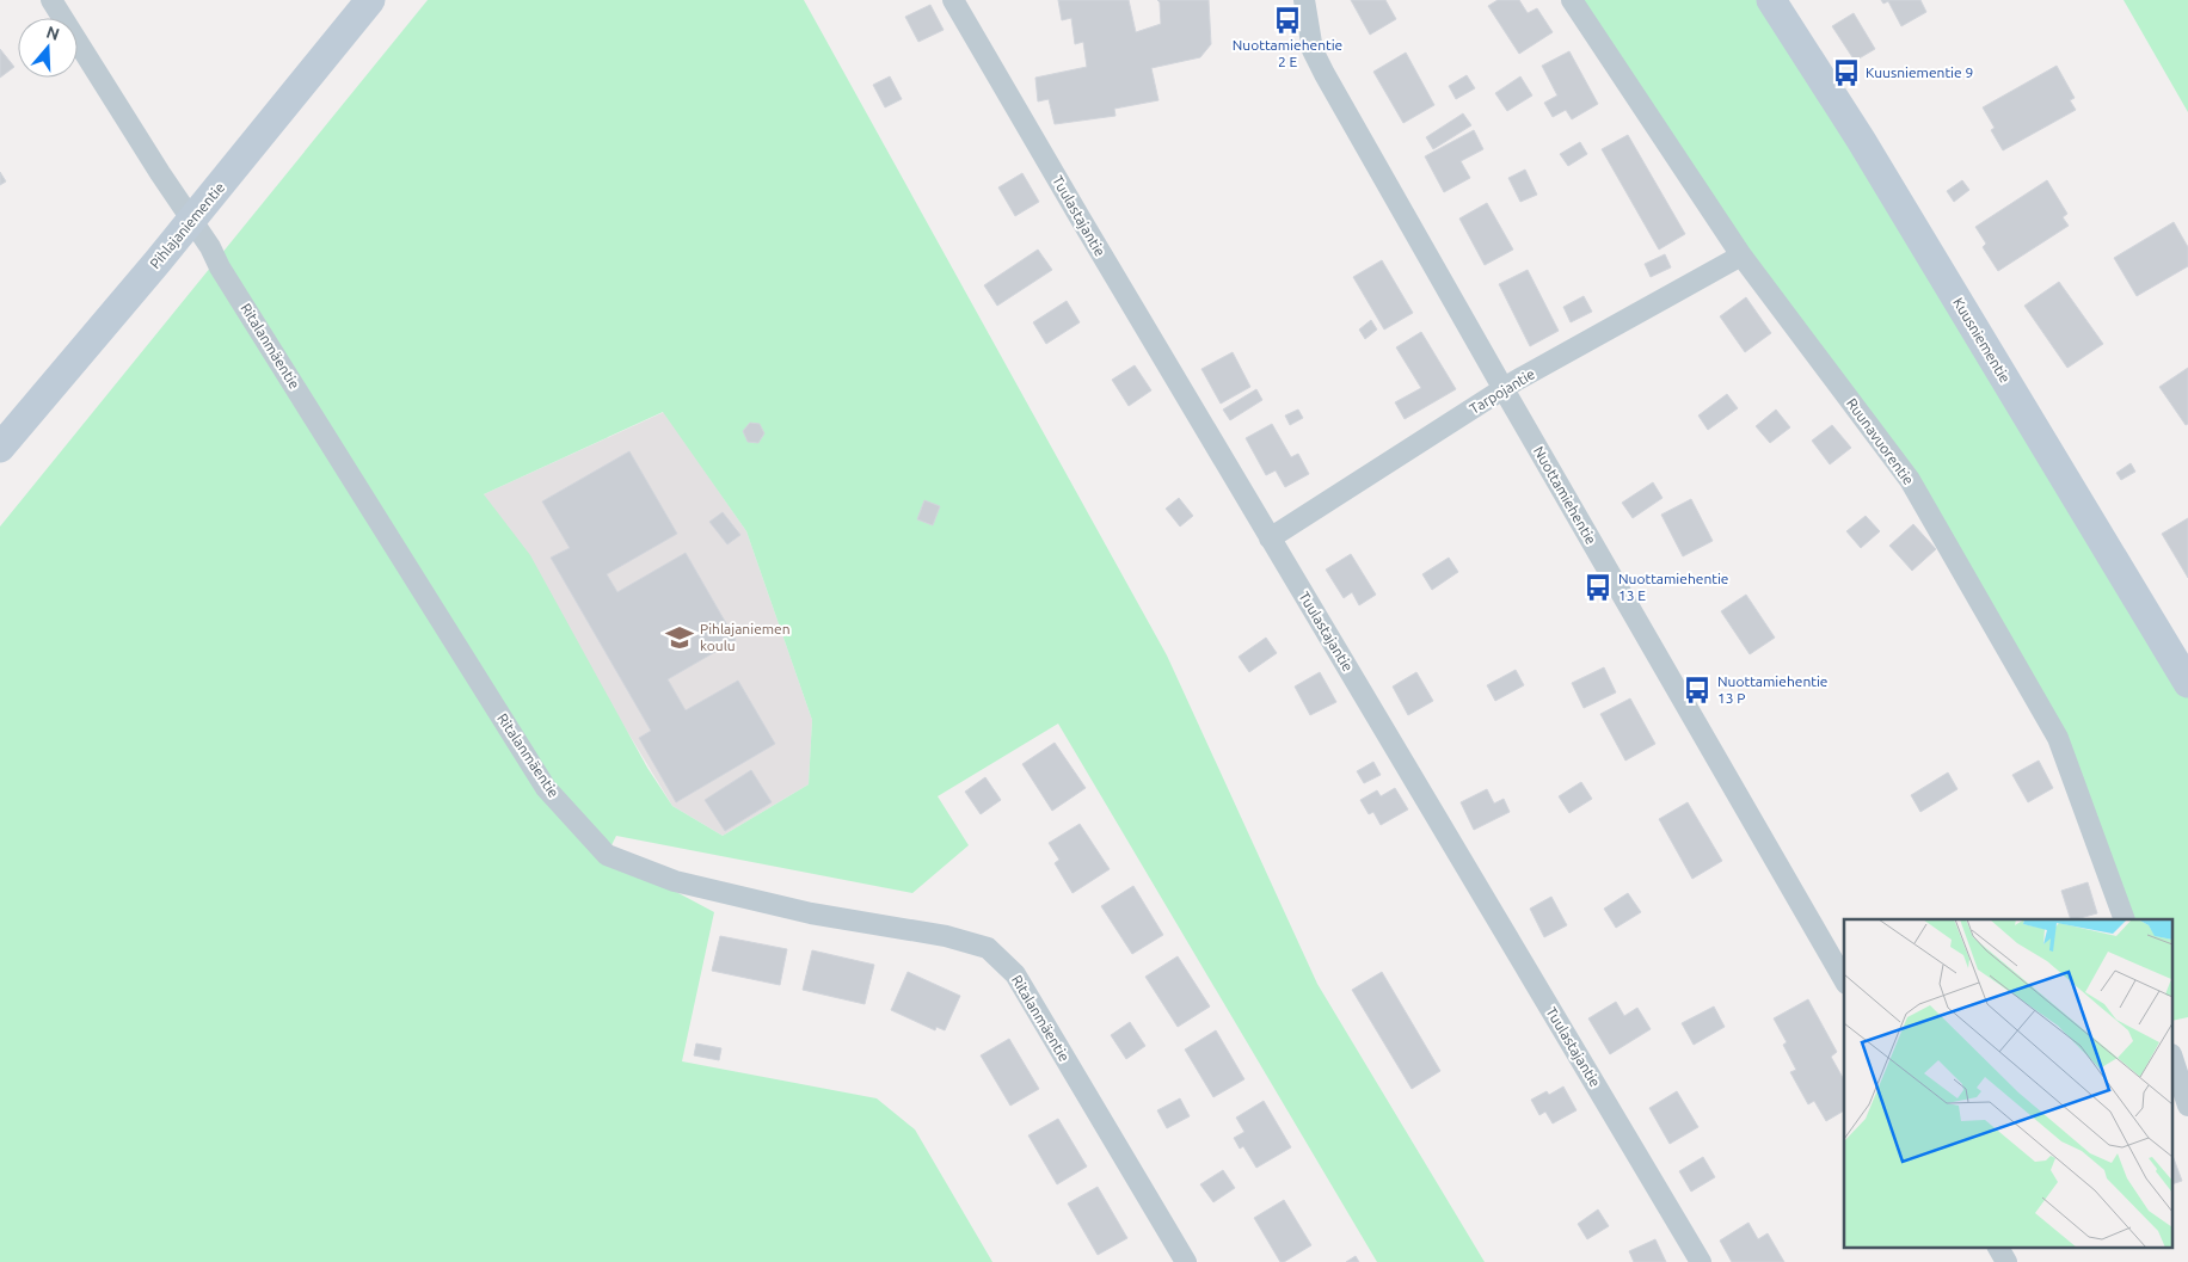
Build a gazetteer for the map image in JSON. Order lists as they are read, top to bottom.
{
  "streets": {
    "street": [
      "Tuulastajantie",
      "Pihlajaniementie",
      "Kuusniementie",
      "Ritalanmäentie",
      "Tarpojantie",
      "Ruunavuorentie",
      "Nuottamiehentie"
    ]
  },
  "crossings": [
    ["Tuulastajantie", "Tarpojantie"],
    ["Pihlajaniementie", "Ritalanmäentie"],
    ["Tarpojantie", "Ruunavuorentie"],
    ["Tarpojantie", "Nuottamiehentie"]
  ],
  "places": {
    "bus stop": [
      "Nuottamiehentie 2 E",
      "Kuusniementie 9",
      "Nuottamiehentie 13 E",
      "Nuottamiehentie 13 P"
    ],
    "school or university": ["Pihlajaniemen koulu"]
  },
  "north": "top"
}
